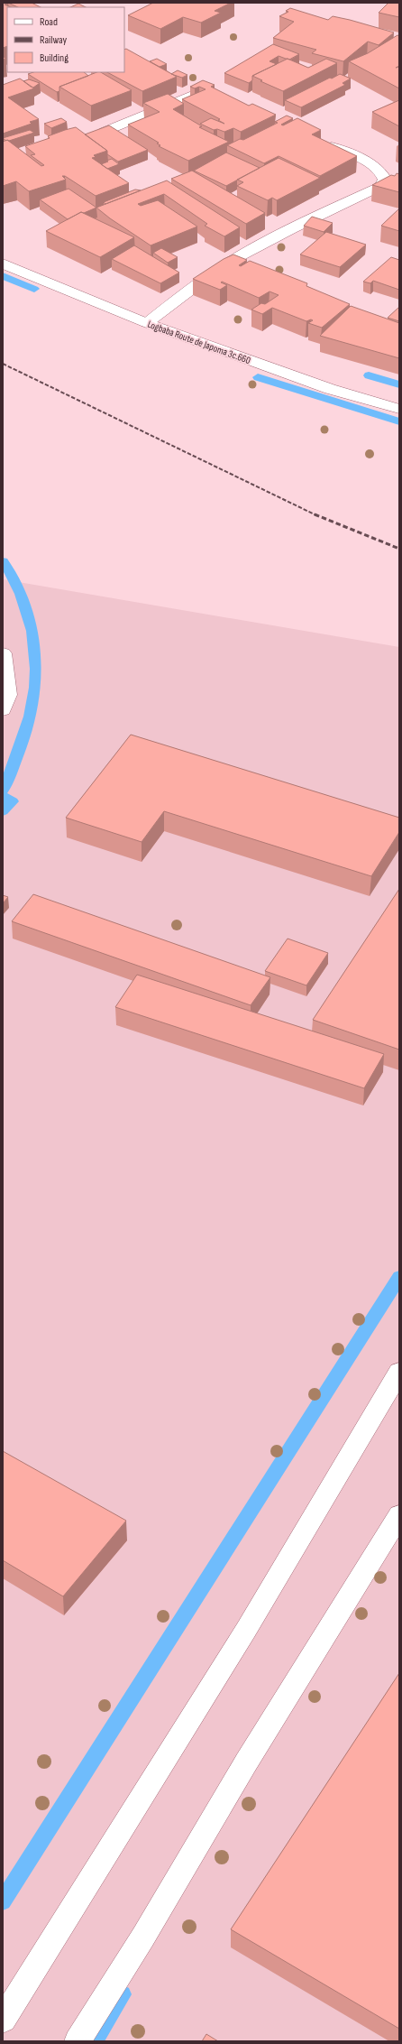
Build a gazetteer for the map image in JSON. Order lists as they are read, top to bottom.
{
  "streets": {
    "street": ["Logbaba Route de Japoma 3c.660"]
  },
  "legend": ["Road", "Railway", "Building"]
}
